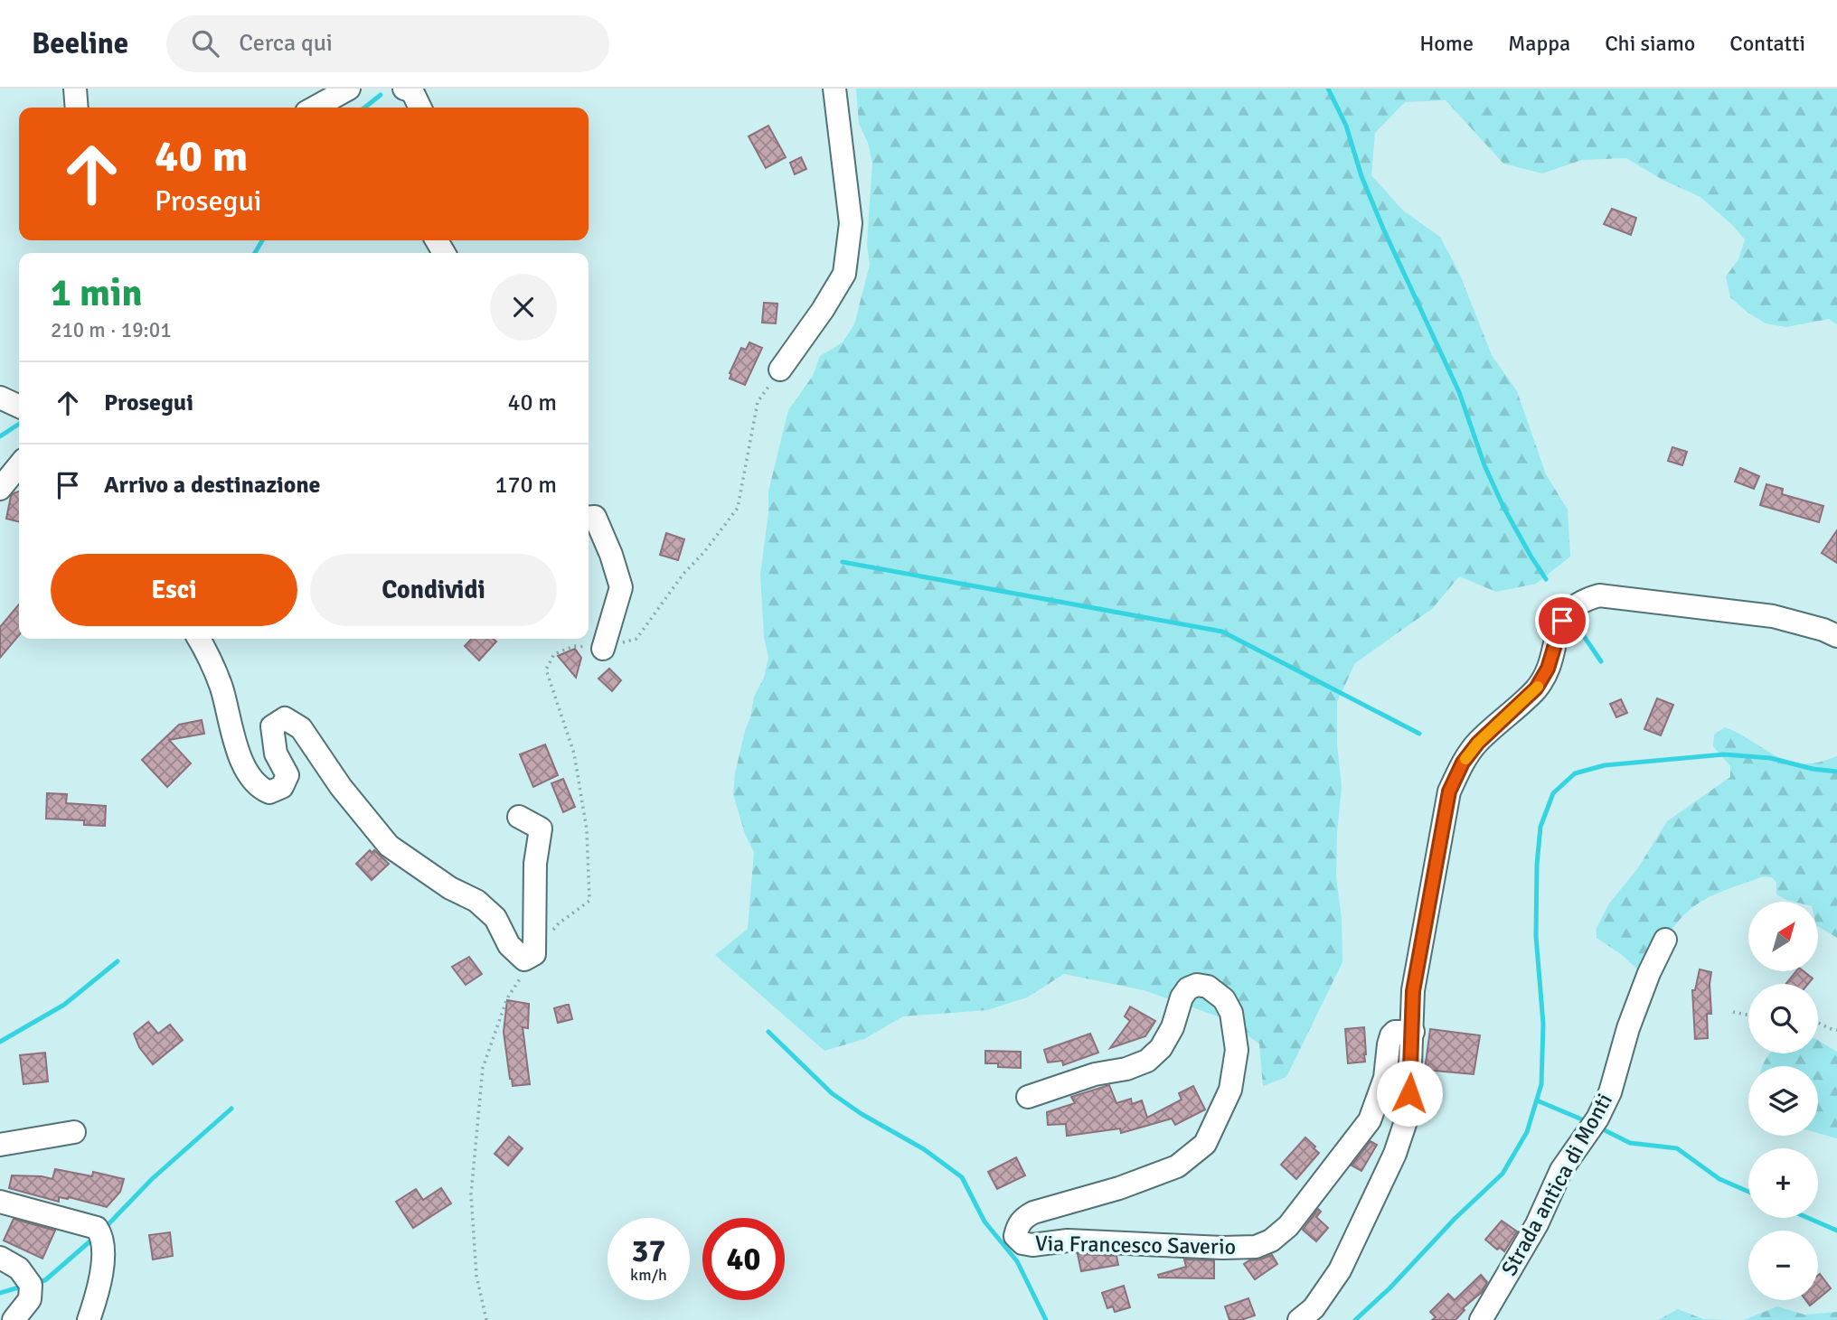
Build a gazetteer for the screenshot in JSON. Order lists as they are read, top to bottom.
{
  "streets": {
    "street": ["Strada antica di Monti", "Via Francesco Saverio"]
  },
  "north": "top right",
  "page": {
    "header": "Beeline",
    "search": "Cerca qui",
    "nav": [
      "Home",
      "Mappa",
      "Chi siamo",
      "Contatti"
    ],
    "turn": ["40 m", "Prosegui"],
    "heading": ["1 min", "210 m · 19:01"],
    "list": [
      {
        "name": "Prosegui",
        "value": "40 m"
      },
      {
        "name": "Arrivo a destinazione",
        "value": "170 m"
      }
    ],
    "buttons": ["Esci", "Condividi"],
    "map_buttons": ["+", "−"],
    "speed": "37 km/h",
    "limit": "40"
  }
}
